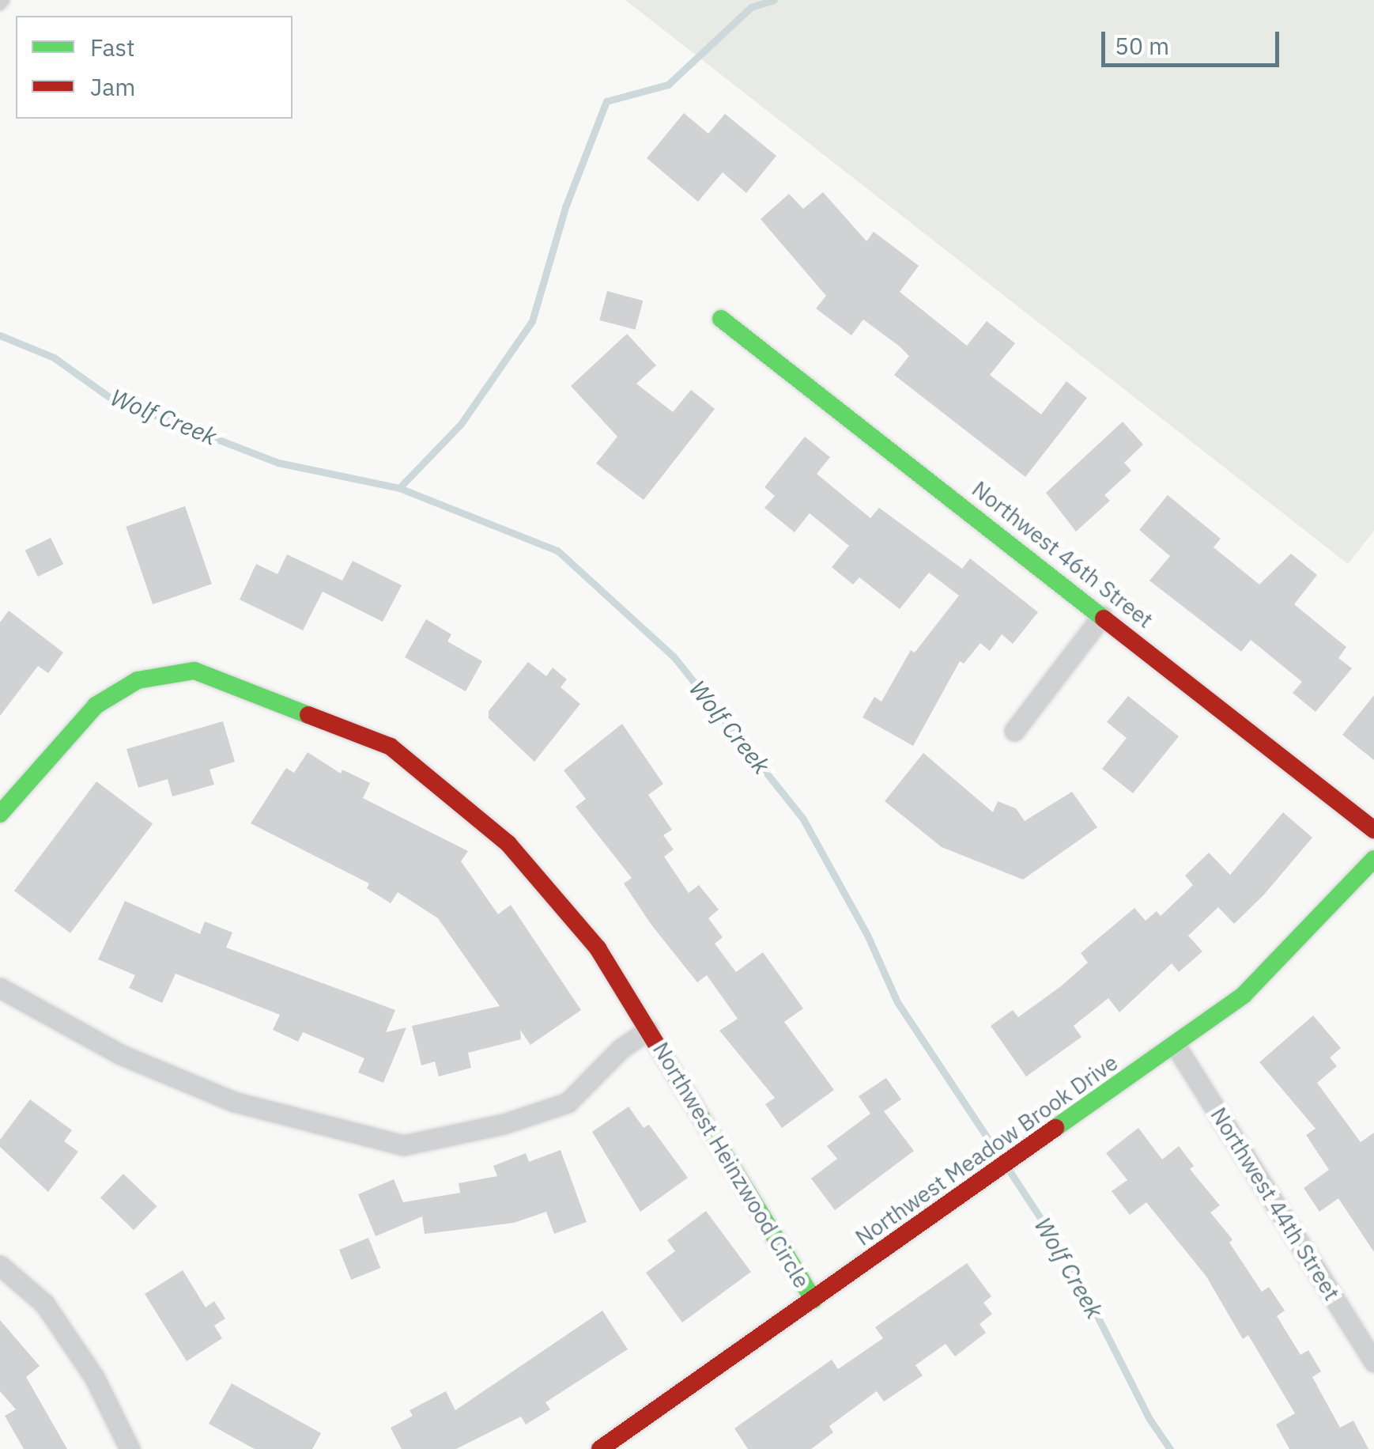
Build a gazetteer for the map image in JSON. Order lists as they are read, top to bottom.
{
  "streets": {
    "street": [
      "Northwest 46th Street",
      "Northwest Meadow Brook Drive",
      "Northwest Heinzwood Circle",
      "Northwest 44th Street"
    ]
  },
  "crossings": [
    ["Northwest Meadow Brook Drive", "Northwest Heinzwood Circle"],
    ["Northwest Meadow Brook Drive", "Northwest 44th Street"]
  ],
  "water": ["Wolf Creek"],
  "legend": ["Fast", "Jam"],
  "scale_bar": "50 m"
}
